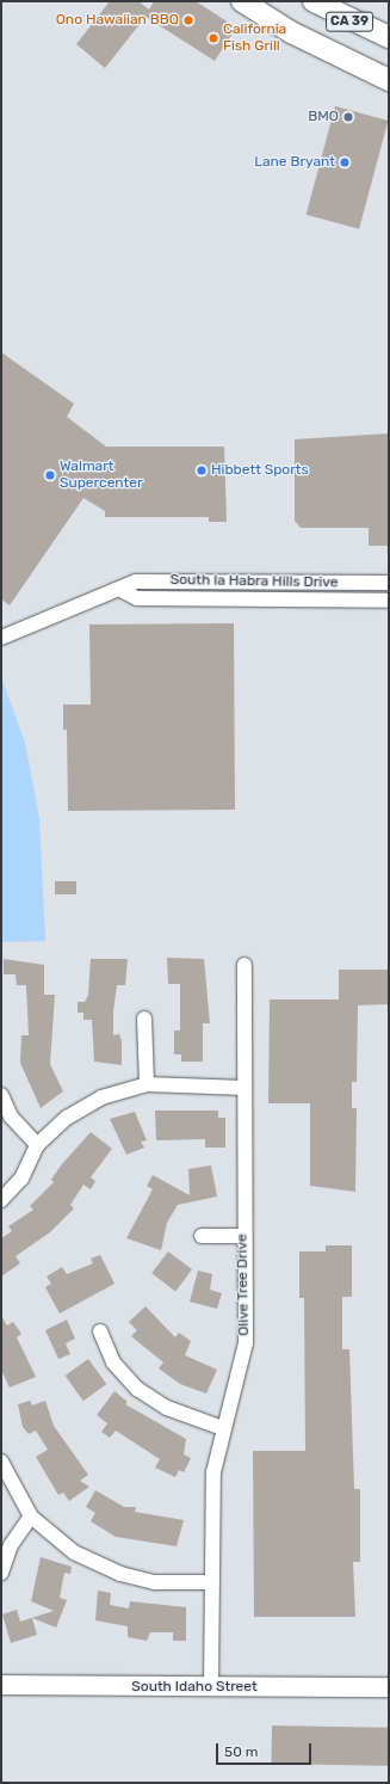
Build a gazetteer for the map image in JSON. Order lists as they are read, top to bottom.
{
  "streets": {
    "main road": ["CA 39", "South Idaho Street"],
    "street": ["South la Habra Hills Drive", "Olive Tree Drive"]
  },
  "crossings": [
    ["Olive Tree Drive", "South Idaho Street"]
  ],
  "places": [
    "Ono Hawaiian BBQ",
    "California Fish Grill",
    "BMO",
    "Lane Bryant",
    "Hibbett Sports",
    "Walmart Supercenter"
  ],
  "scale_bar": "50 m"
}
